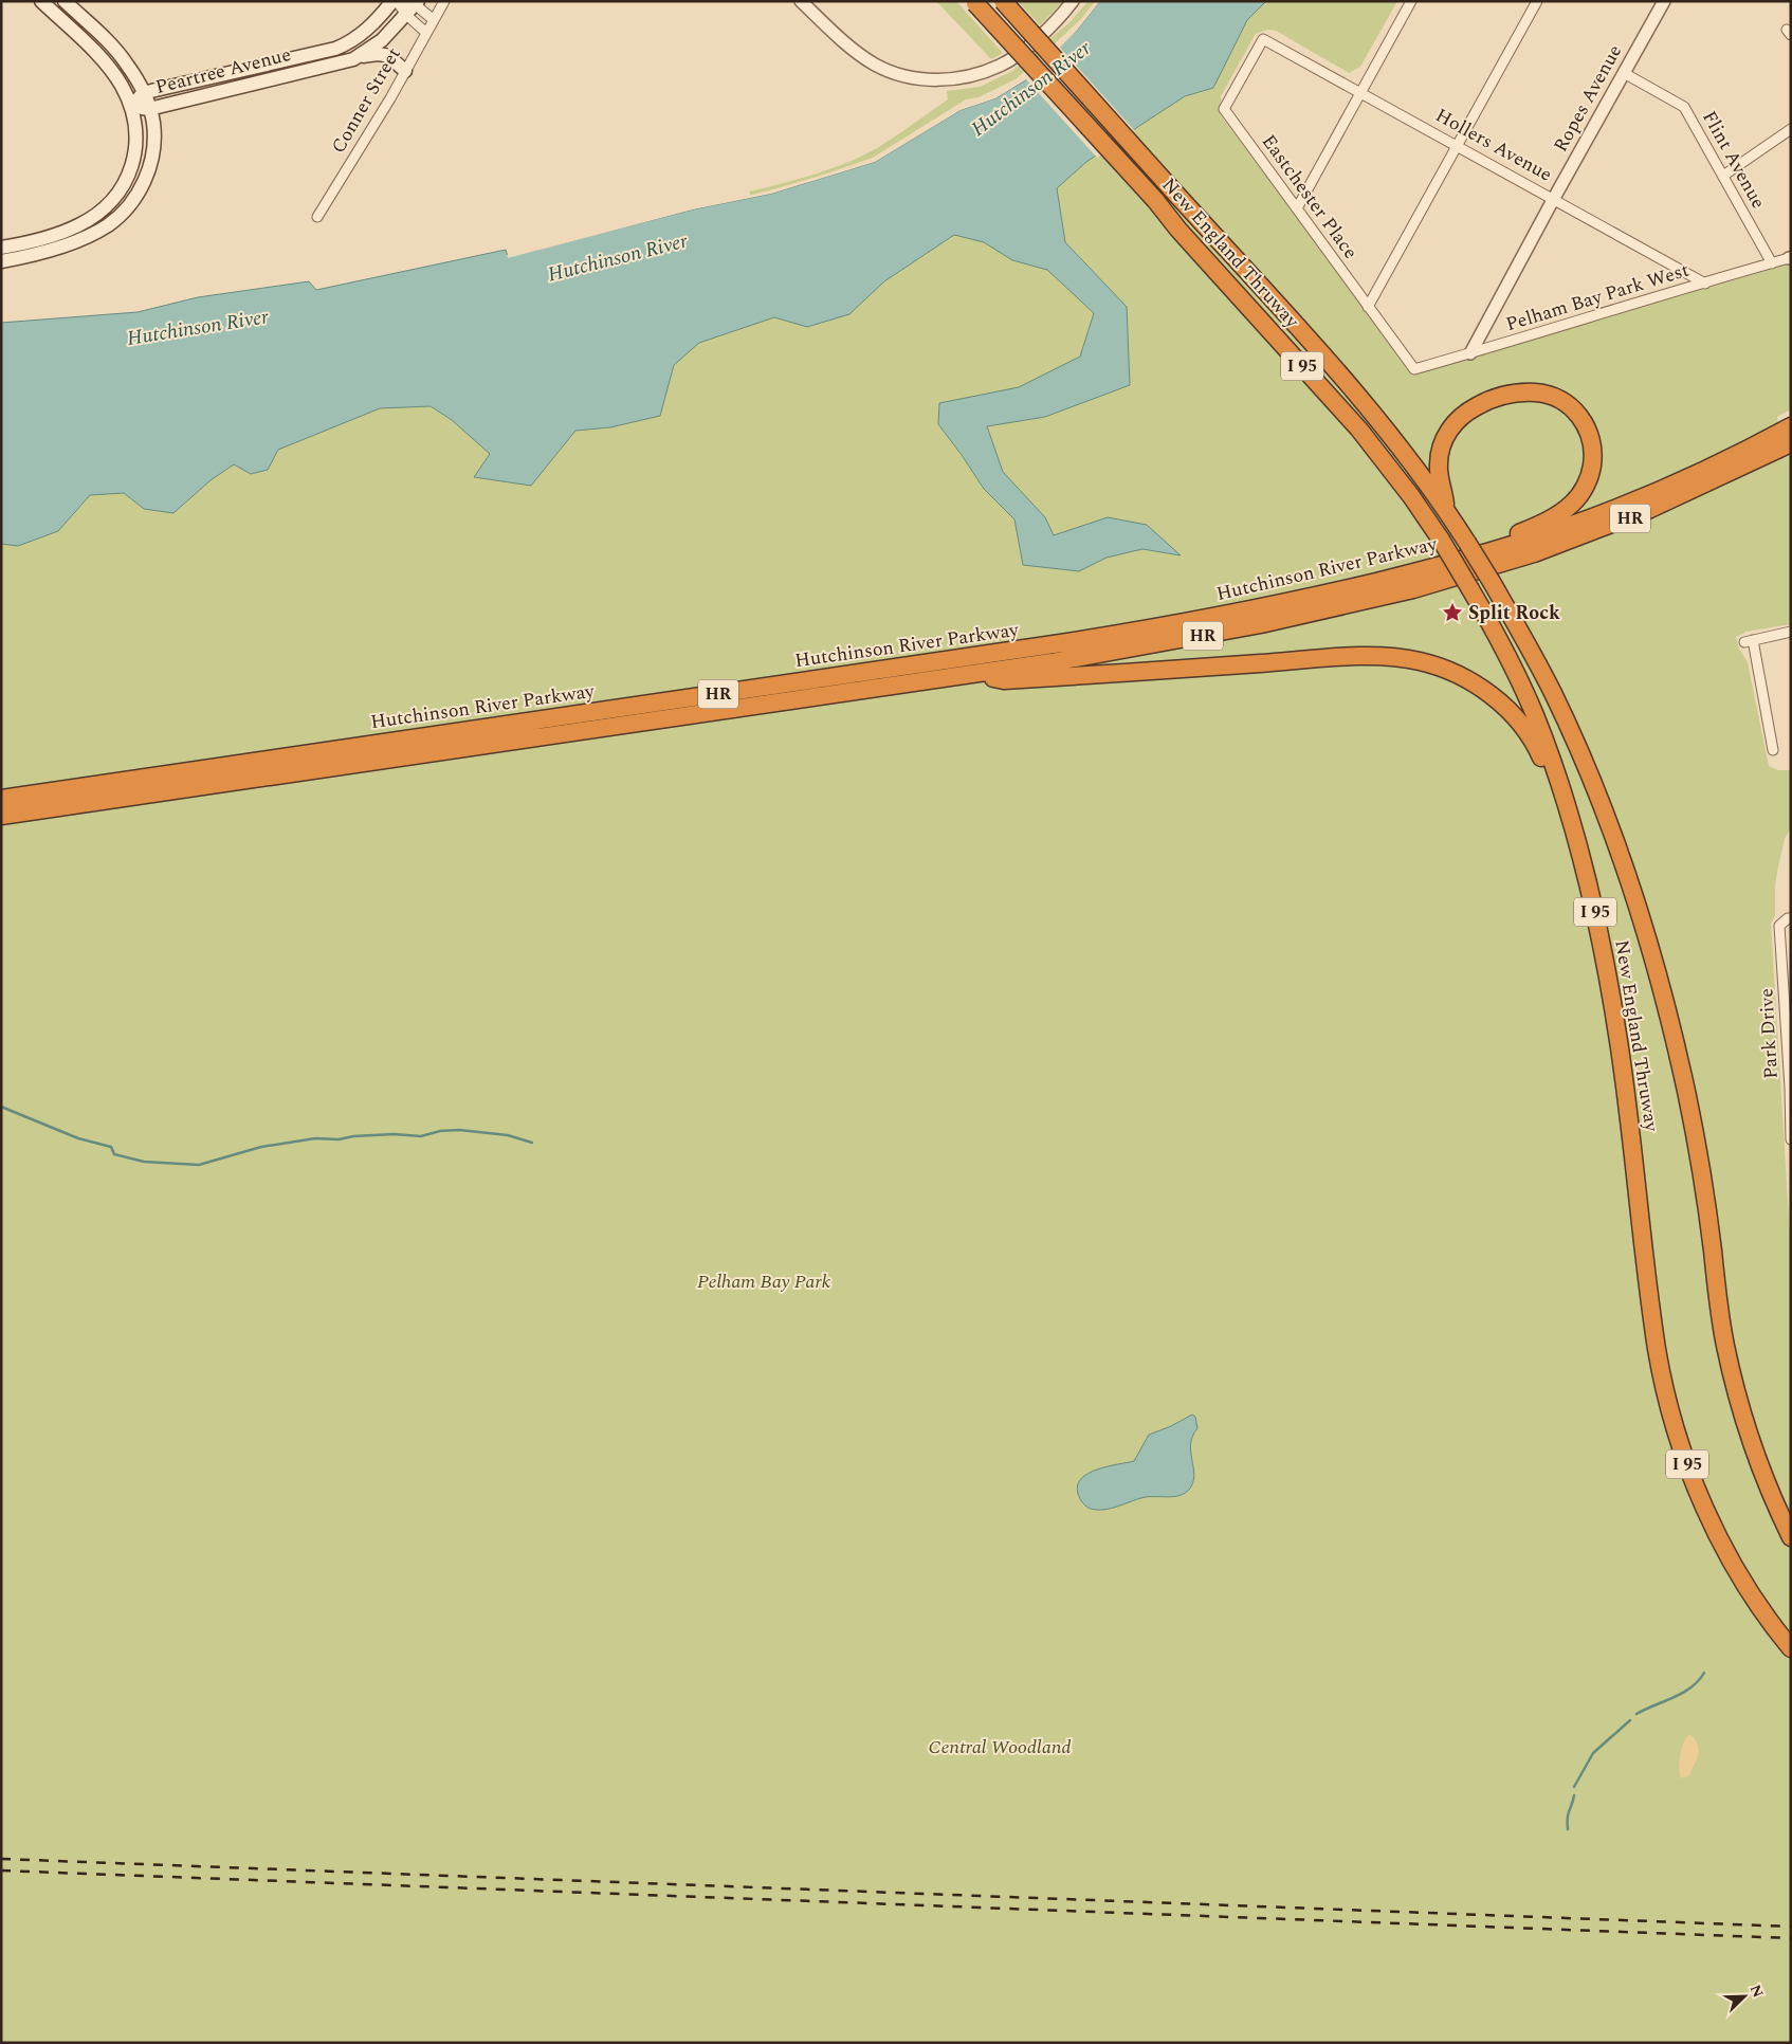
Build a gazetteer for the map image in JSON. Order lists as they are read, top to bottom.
{
  "streets": {
    "highway": [
      "New England Thruway",
      "I 95",
      "HR",
      "Hutchinson River Parkway"
    ],
    "main road": ["Peartree Avenue"],
    "street": [
      "Ropes Avenue",
      "Conner Street",
      "Hollers Avenue",
      "Flint Avenue",
      "Eastchester Place",
      "Pelham Bay Park West",
      "Park Drive"
    ]
  },
  "crossings": [
    ["Ropes Avenue", "Hollers Avenue"],
    ["Ropes Avenue", "Flint Avenue"],
    ["Ropes Avenue", "Pelham Bay Park West"],
    ["Hollers Avenue", "Eastchester Place"],
    ["Hollers Avenue", "Pelham Bay Park West"],
    ["Flint Avenue", "Pelham Bay Park West"],
    ["Eastchester Place", "Pelham Bay Park West"]
  ],
  "water": ["Hutchinson River"],
  "parks": ["Pelham Bay Park", "Central Woodland"],
  "places": {
    "place": ["Split Rock"]
  },
  "north": "top right"
}
